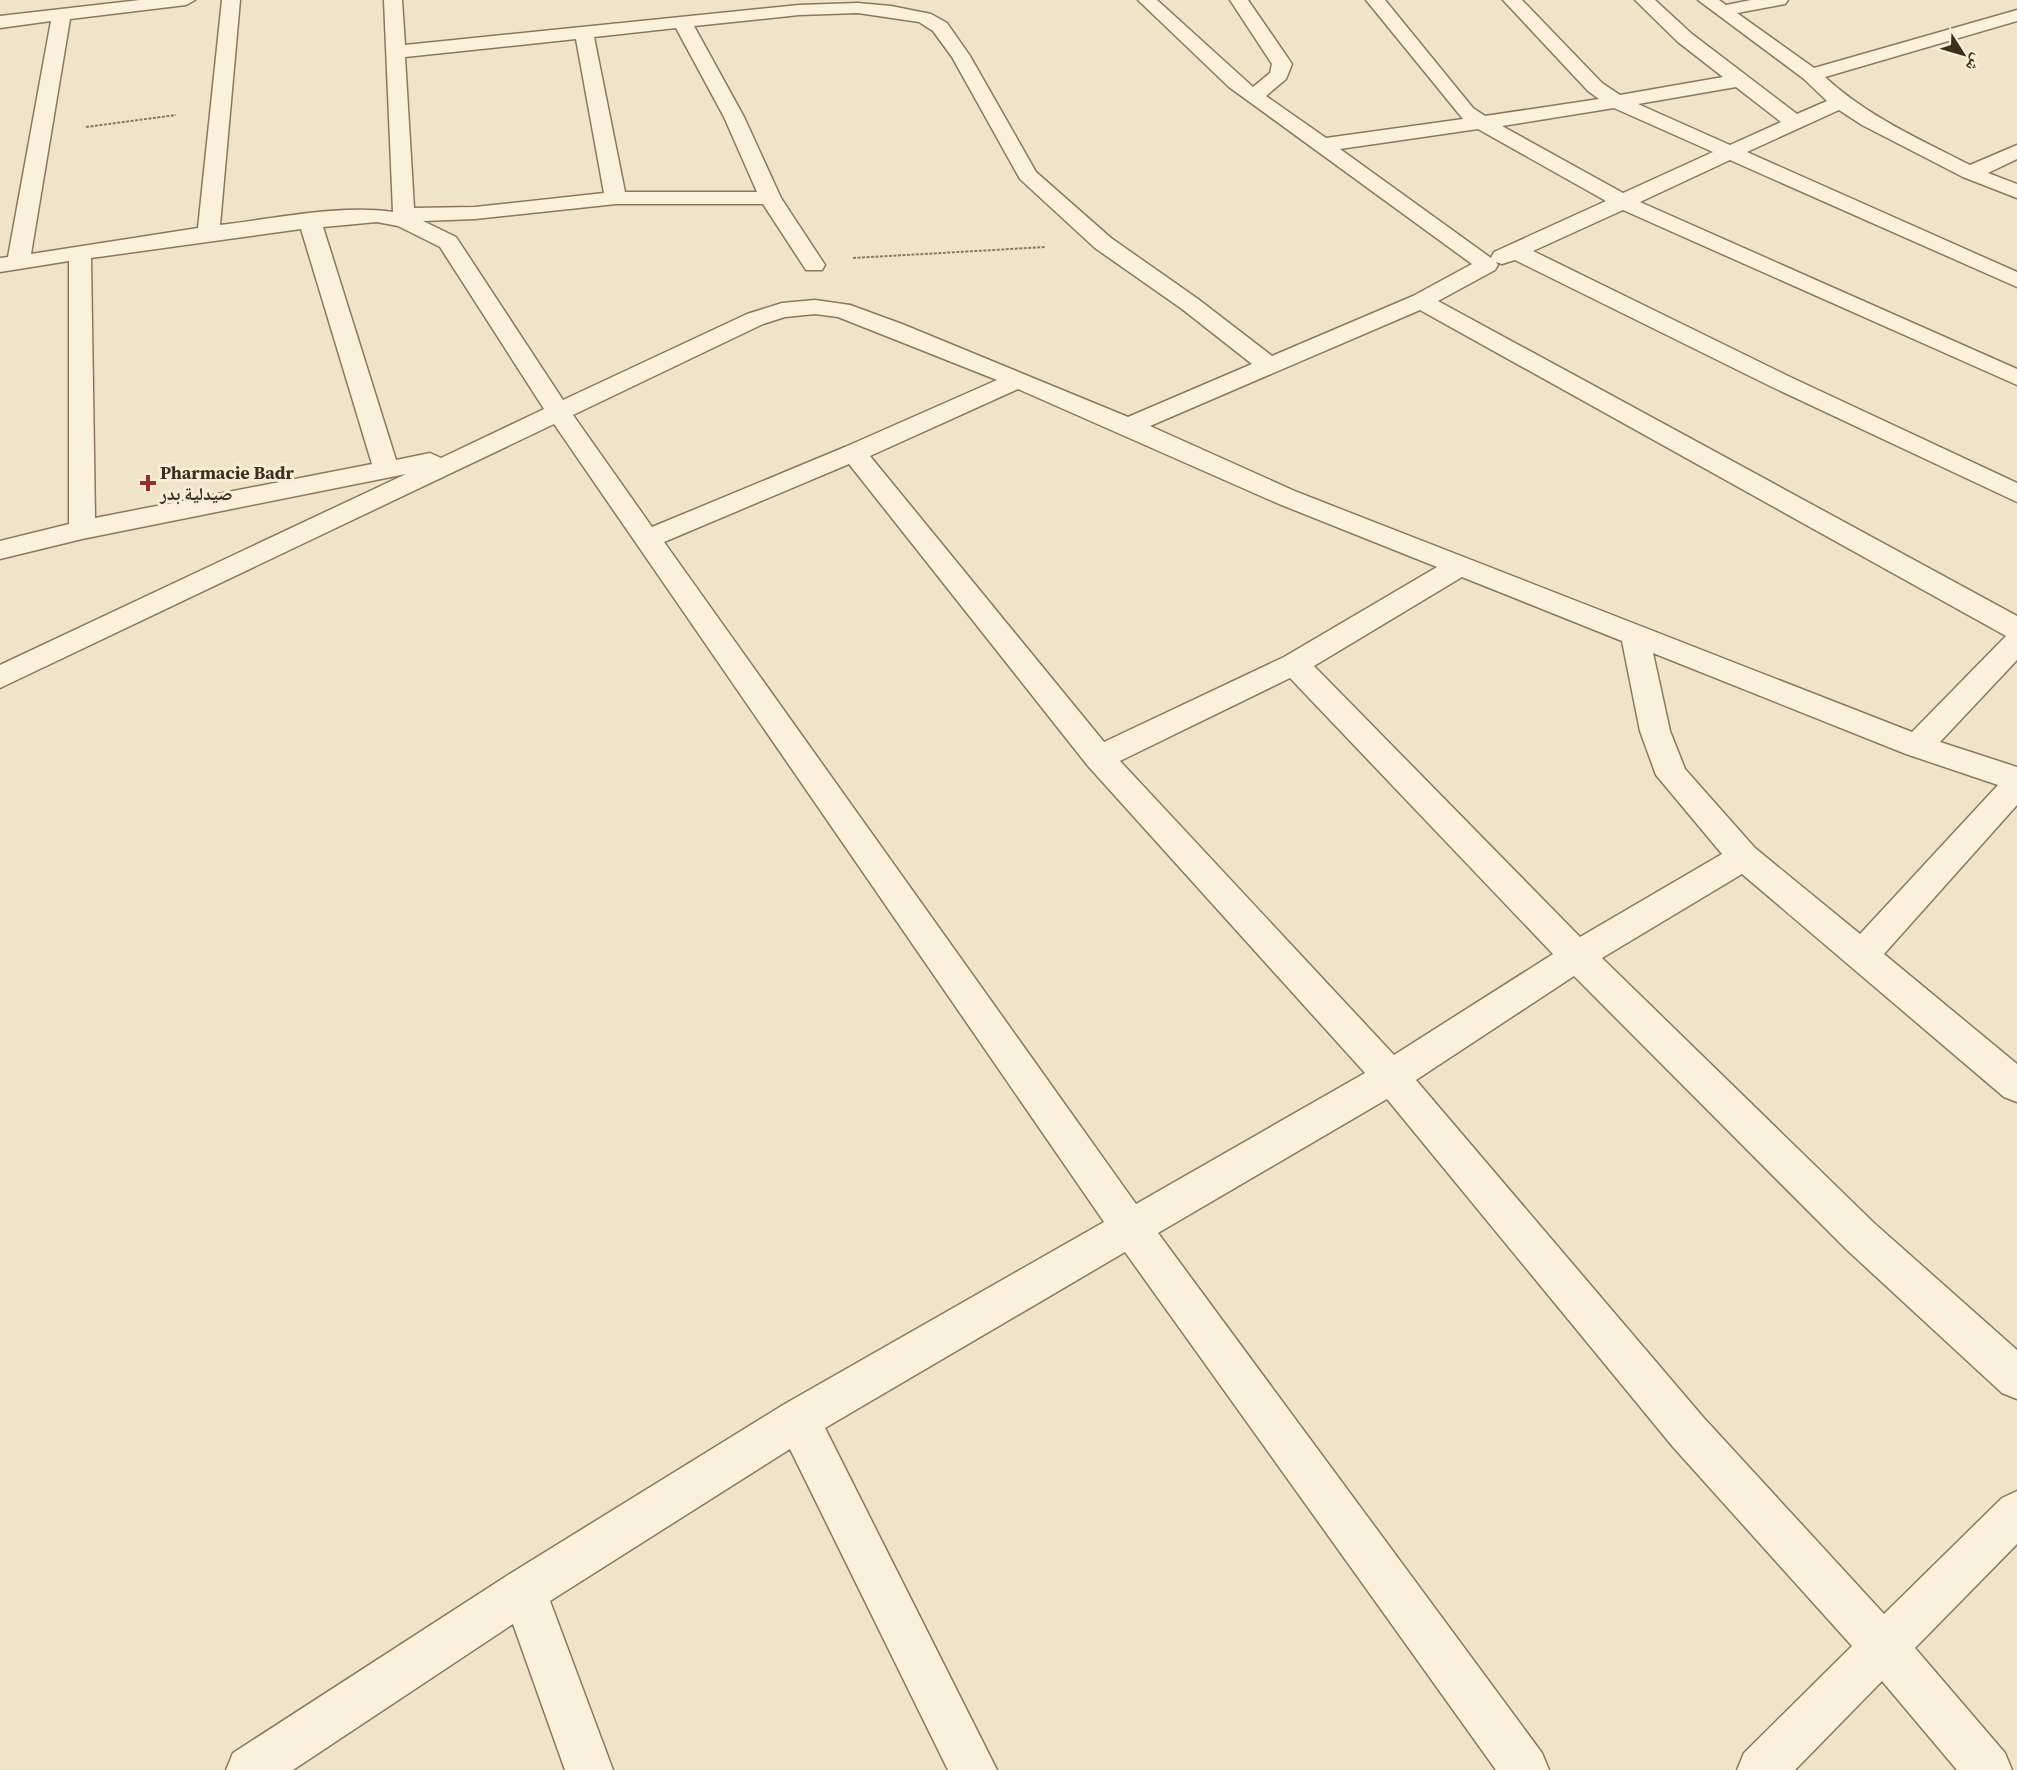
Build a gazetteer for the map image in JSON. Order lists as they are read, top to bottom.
{
  "places": {
    "health": ["Pharmacie Badr صيدلية بدر"]
  },
  "north": "bottom right"
}
